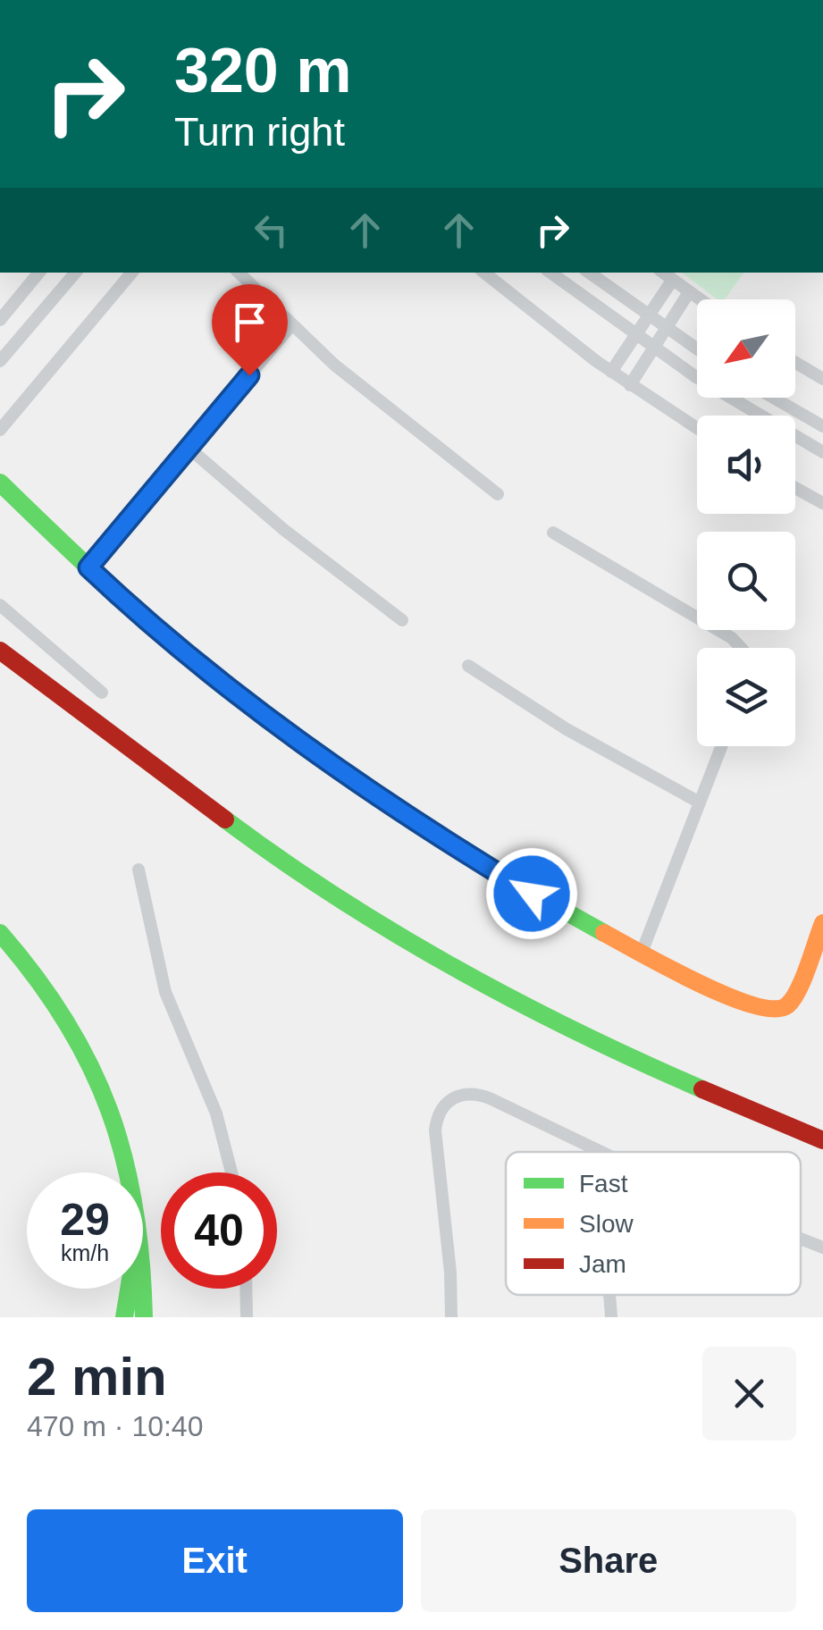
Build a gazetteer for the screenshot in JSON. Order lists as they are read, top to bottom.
{
  "legend": ["Fast", "Slow", "Jam"],
  "north": "bottom left",
  "page": {
    "turn": ["320 m", "Turn right"],
    "speed": "29 km/h",
    "limit": "40",
    "heading": ["2 min", "470 m · 10:40"],
    "buttons": ["Exit", "Share"]
  }
}
